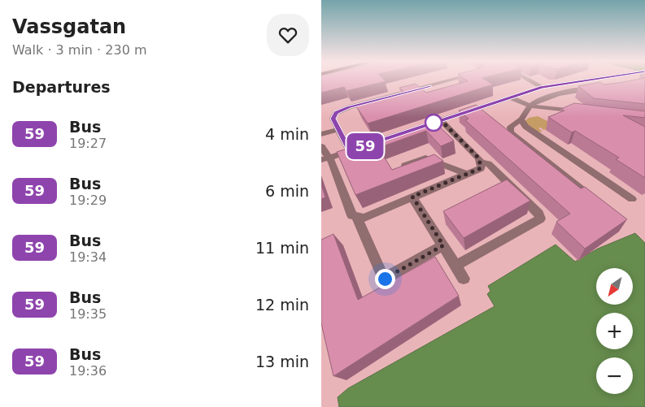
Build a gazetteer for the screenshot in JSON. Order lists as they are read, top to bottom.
{
  "lines": ["bus line 59"],
  "north": "bottom left",
  "page": {
    "heading": [
      ["Vassgatan", "Walk · 3 min · 230 m"],
      "Departures"
    ],
    "on_map": "59",
    "list": [
      {
        "mark": "59",
        "name": "Bus",
        "note": "19:27",
        "value": "4 min"
      },
      {
        "mark": "59",
        "name": "Bus",
        "note": "19:29",
        "value": "6 min"
      },
      {
        "mark": "59",
        "name": "Bus",
        "note": "19:34",
        "value": "11 min"
      },
      {
        "mark": "59",
        "name": "Bus",
        "note": "19:35",
        "value": "12 min"
      },
      {
        "mark": "59",
        "name": "Bus",
        "note": "19:36",
        "value": "13 min"
      }
    ],
    "map_buttons": ["+", "−"]
  }
}
